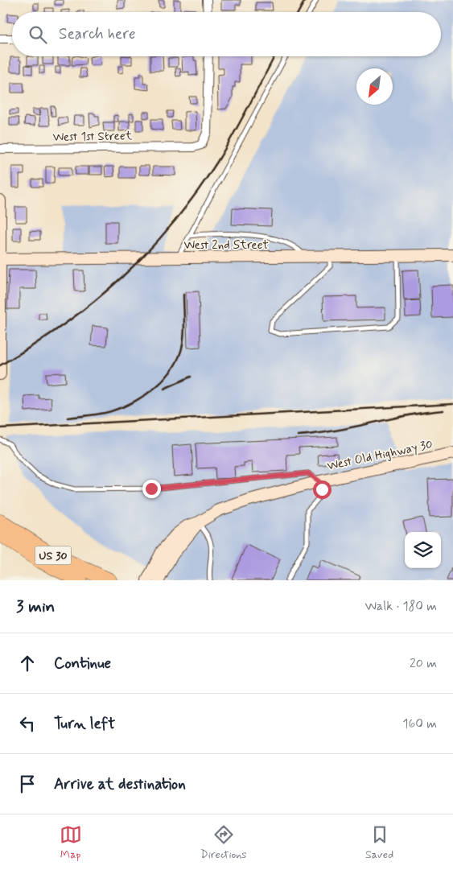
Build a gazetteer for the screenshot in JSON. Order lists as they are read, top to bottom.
{
  "streets": {
    "highway": ["US 30"],
    "street": ["West 1st Street", "West 2nd Street", "West Old Highway 30"]
  },
  "north": "bottom left",
  "page": {
    "search": "Search here",
    "heading": ["3 min", "Walk · 180 m"],
    "list": [
      ["Continue", "20 m"],
      ["Turn left", "160 m"],
      "Arrive at destination"
    ],
    "nav": ["Map", "Directions", "Saved"]
  }
}
